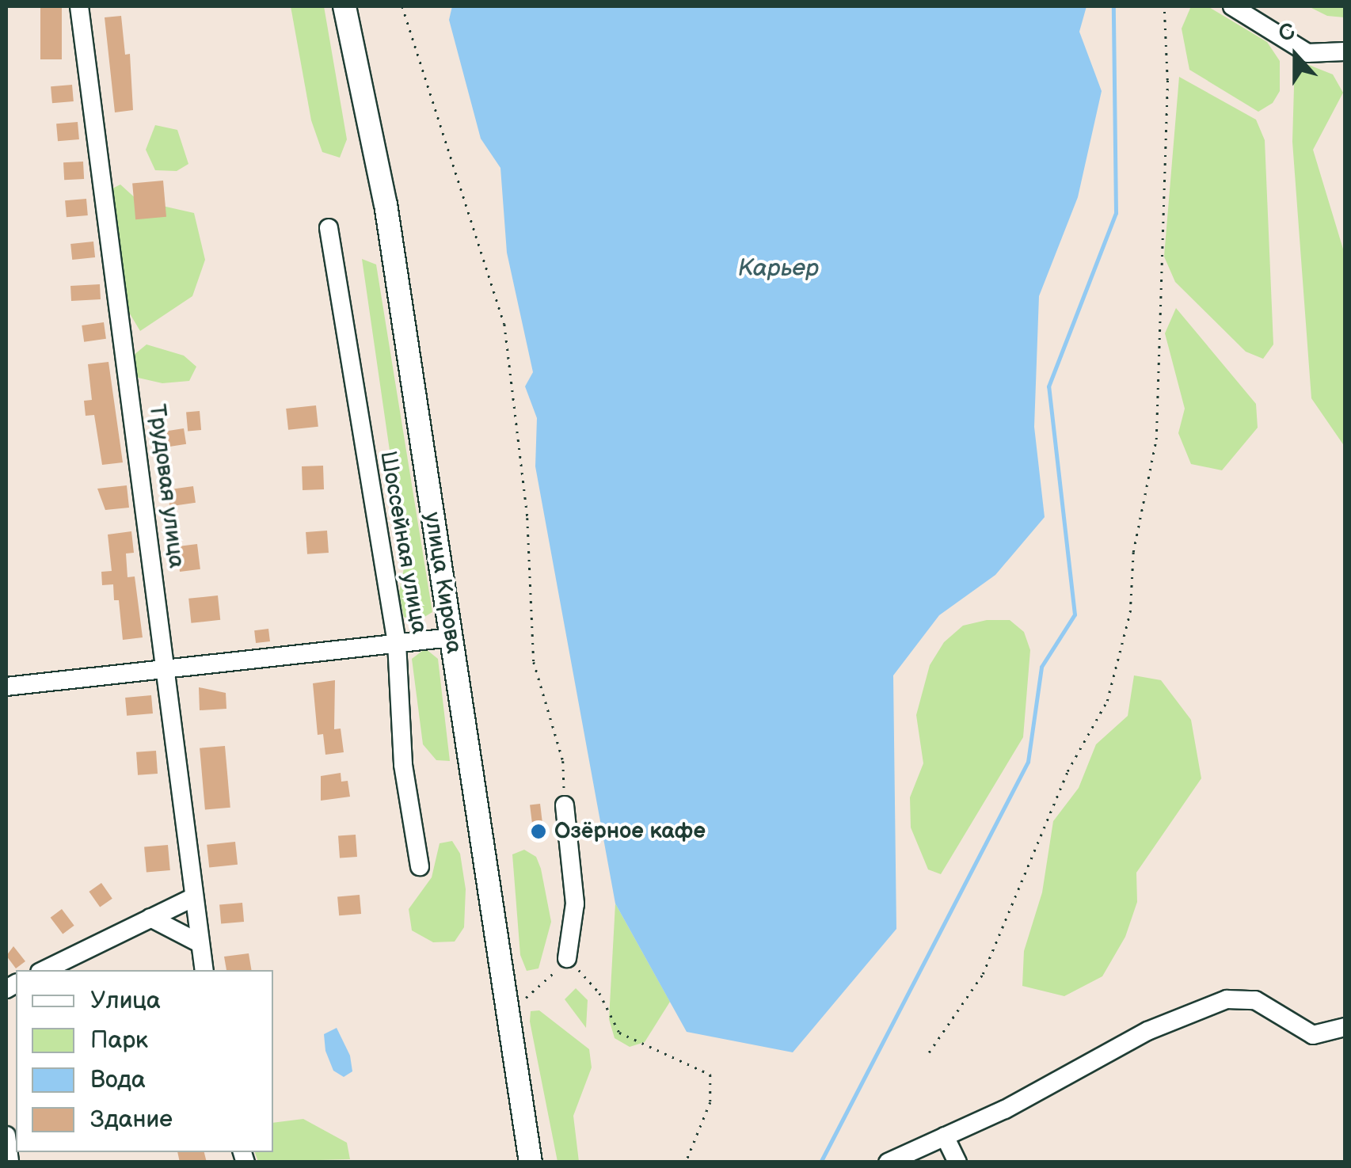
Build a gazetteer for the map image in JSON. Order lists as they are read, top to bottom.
{
  "streets": {
    "main road": ["улица Кирова"],
    "street": ["Трудовая улица", "Шоссейная улица"]
  },
  "water": ["Карьер"],
  "places": ["Озёрное кафе"],
  "legend": [
    "Улица",
    "Парк",
    "Вода",
    "Здание"
  ],
  "north": "top"
}
